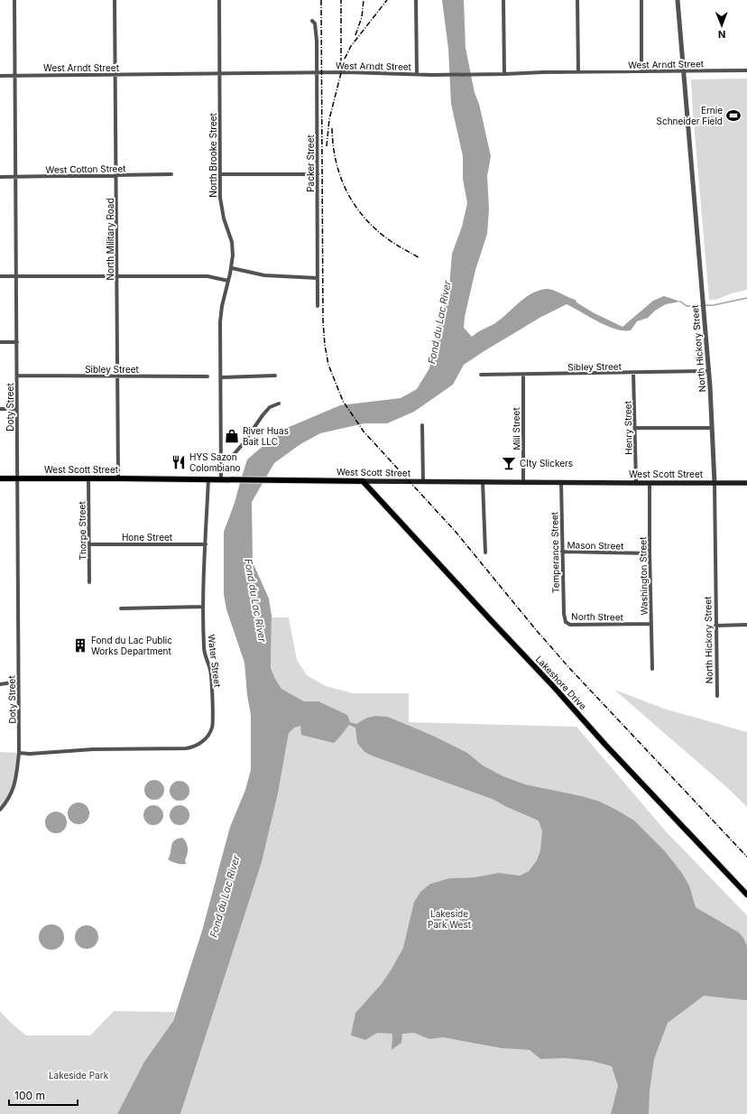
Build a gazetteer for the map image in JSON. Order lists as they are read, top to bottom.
{
  "streets": {
    "main road": ["West Scott Street", "Lakeshore Drive"],
    "street": [
      "West Arndt Street",
      "North Brooke Street",
      "Packer Street",
      "West Cotton Street",
      "North Military Road",
      "North Hickory Street",
      "Sibley Street",
      "Doty Street",
      "Henry Street",
      "Mill Street",
      "Thorpe Street",
      "Hone Street",
      "Mason Street",
      "Temperance Street",
      "Washington Street",
      "North Street",
      "Water Street"
    ]
  },
  "crossings": [
    ["West Arndt Street", "North Brooke Street"],
    ["West Arndt Street", "Packer Street"],
    ["West Arndt Street", "North Military Road"],
    ["West Arndt Street", "North Hickory Street"],
    ["West Arndt Street", "Doty Street"],
    ["North Brooke Street", "West Scott Street"],
    ["West Cotton Street", "North Military Road"],
    ["West Cotton Street", "Doty Street"],
    ["North Military Road", "Sibley Street"],
    ["North Military Road", "West Scott Street"],
    ["North Hickory Street", "Sibley Street"],
    ["North Hickory Street", "West Scott Street"],
    ["Sibley Street", "Doty Street"],
    ["Sibley Street", "Henry Street"],
    ["Sibley Street", "Mill Street"],
    ["Doty Street", "West Scott Street"],
    ["Doty Street", "Water Street"],
    ["Henry Street", "West Scott Street"],
    ["Mill Street", "West Scott Street"],
    ["West Scott Street", "Thorpe Street"],
    ["West Scott Street", "Temperance Street"],
    ["West Scott Street", "Washington Street"],
    ["West Scott Street", "Water Street"],
    ["West Scott Street", "Lakeshore Drive"],
    ["Thorpe Street", "Hone Street"],
    ["Hone Street", "Water Street"],
    ["Mason Street", "Temperance Street"],
    ["Mason Street", "Washington Street"],
    ["Temperance Street", "North Street"],
    ["Washington Street", "North Street"]
  ],
  "water": ["Fond du Lac River"],
  "parks": ["Lakeside Park West", "Lakeside Park"],
  "places": {
    "sports": ["Ernie Schneider Field"],
    "shop": ["River Huas Bait LLC"],
    "restaurant": ["HYS Sazon Colombiano"],
    "bar": ["CIty Slickers"],
    "building": ["Fond du Lac Public Works Department"]
  },
  "scale_bar": "100 m",
  "north": "bottom"
}
